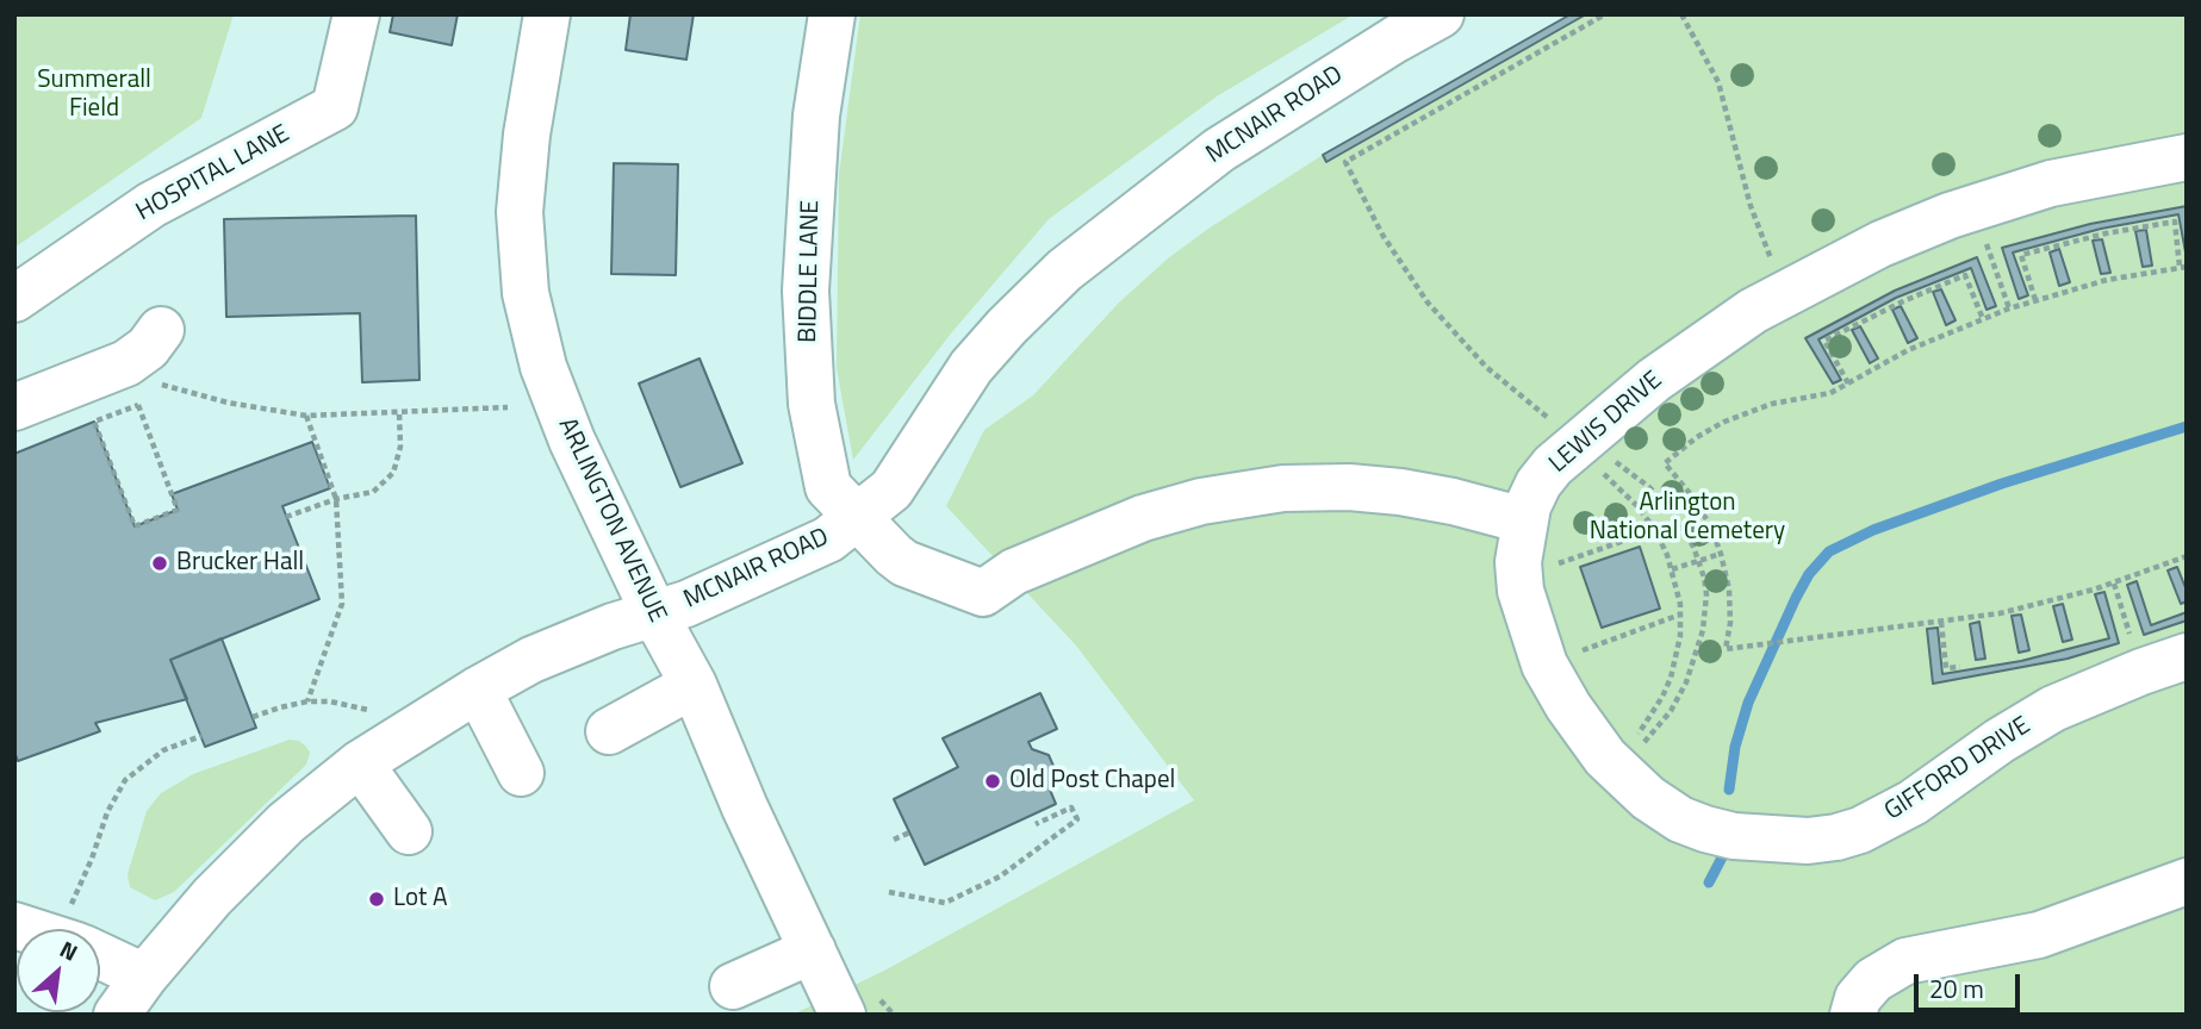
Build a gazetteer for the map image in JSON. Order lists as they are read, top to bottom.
{
  "streets": {
    "street": [
      "MCNAIR ROAD",
      "HOSPITAL LANE",
      "BIDDLE LANE",
      "LEWIS DRIVE",
      "ARLINGTON AVENUE",
      "GIFFORD DRIVE"
    ]
  },
  "crossings": [
    ["MCNAIR ROAD", "BIDDLE LANE"],
    ["MCNAIR ROAD", "ARLINGTON AVENUE"],
    ["LEWIS DRIVE", "GIFFORD DRIVE"]
  ],
  "parks": ["Summerall Field", "Arlington National Cemetery"],
  "places": ["Brucker Hall", "Old Post Chapel", "Lot A"],
  "scale_bar": "20 m",
  "north": "top right"
}
